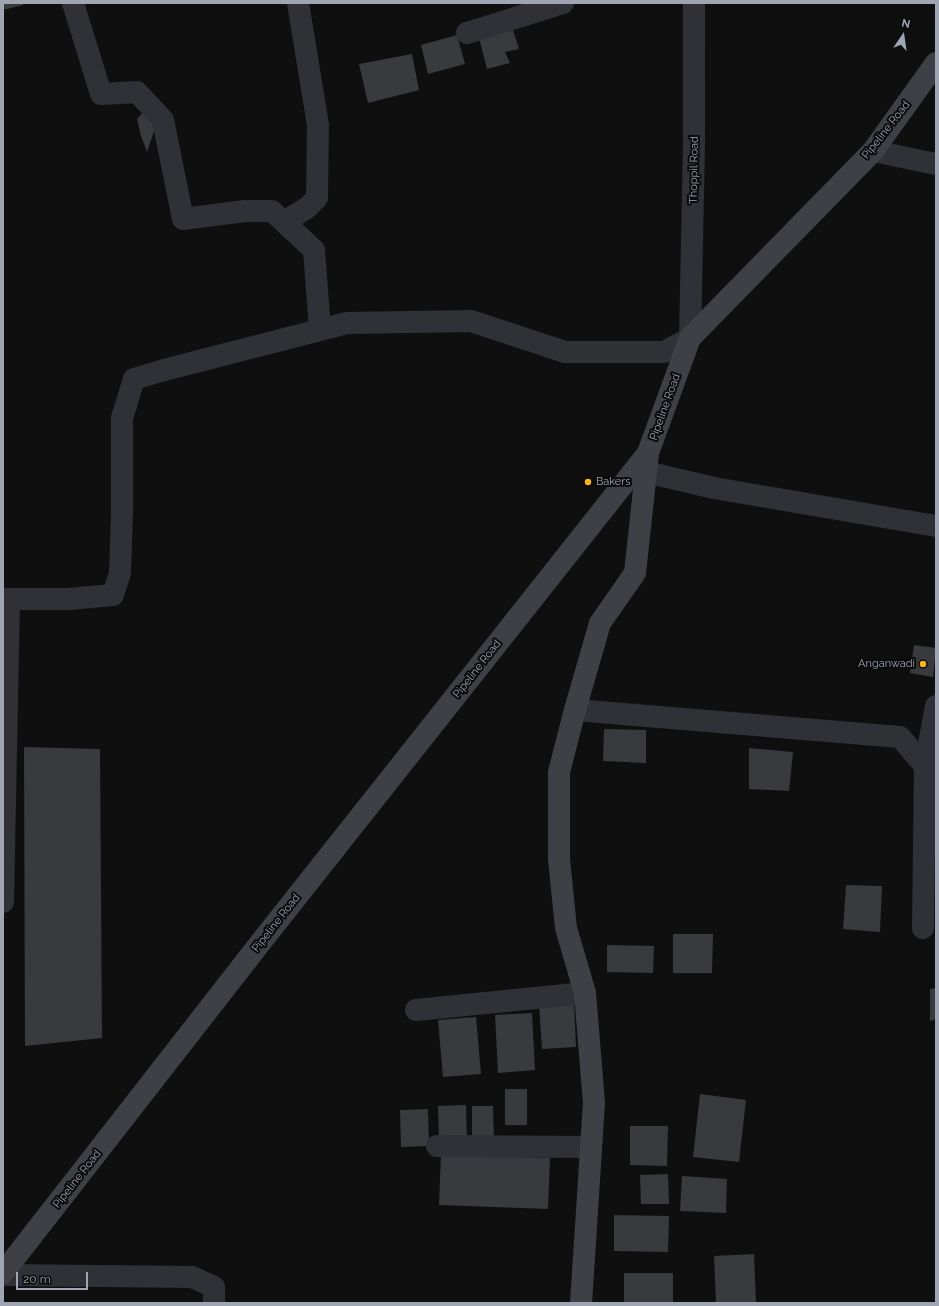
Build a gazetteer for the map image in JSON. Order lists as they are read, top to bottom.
{
  "streets": {
    "street": ["Pipeline Road", "Thoppil Road"]
  },
  "crossings": [
    ["Pipeline Road", "Thoppil Road"]
  ],
  "places": ["Bakers", "Anganwadi"],
  "scale_bar": "20 m",
  "north": "top"
}
